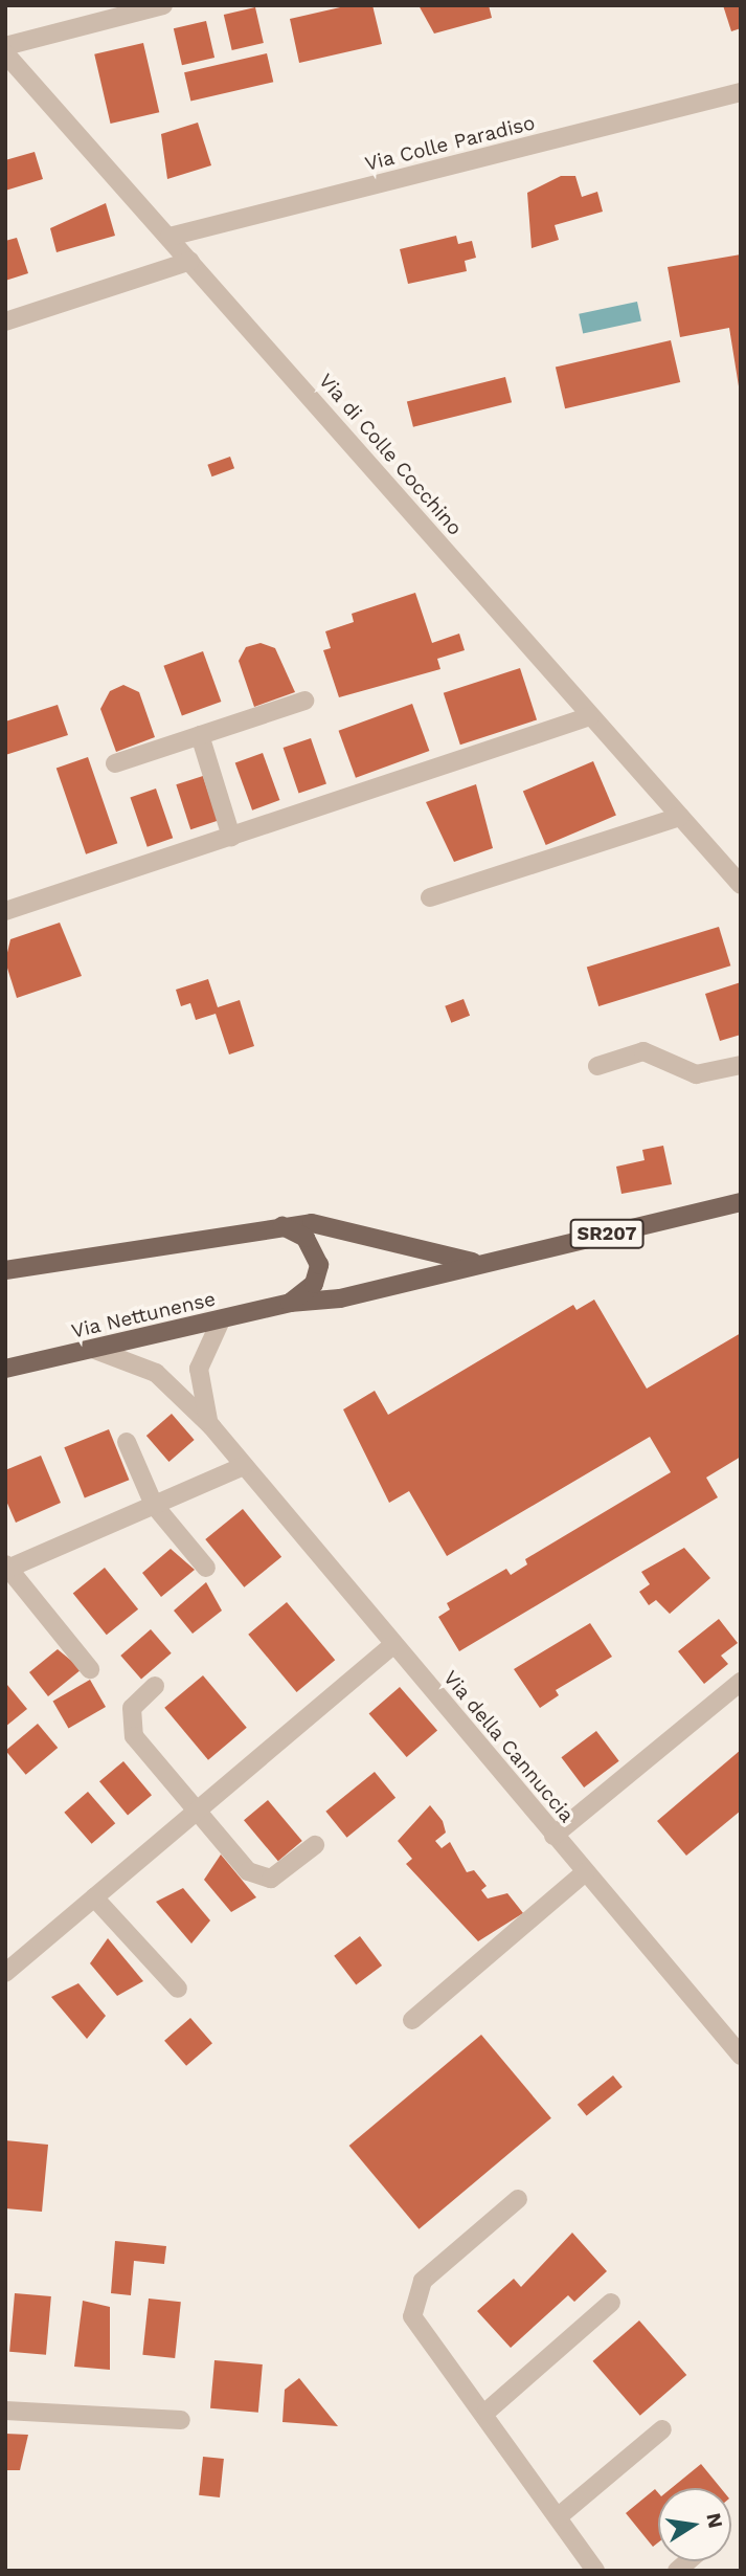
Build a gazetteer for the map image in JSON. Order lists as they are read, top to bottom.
{
  "streets": {
    "main road": ["SR207", "Via Nettunense"],
    "street": ["Via Colle Paradiso", "Via di Colle Cocchino", "Via della Cannuccia"]
  },
  "crossings": [
    ["Via Colle Paradiso", "Via di Colle Cocchino"],
    ["Via Nettunense", "Via della Cannuccia"]
  ],
  "north": "right"
}
